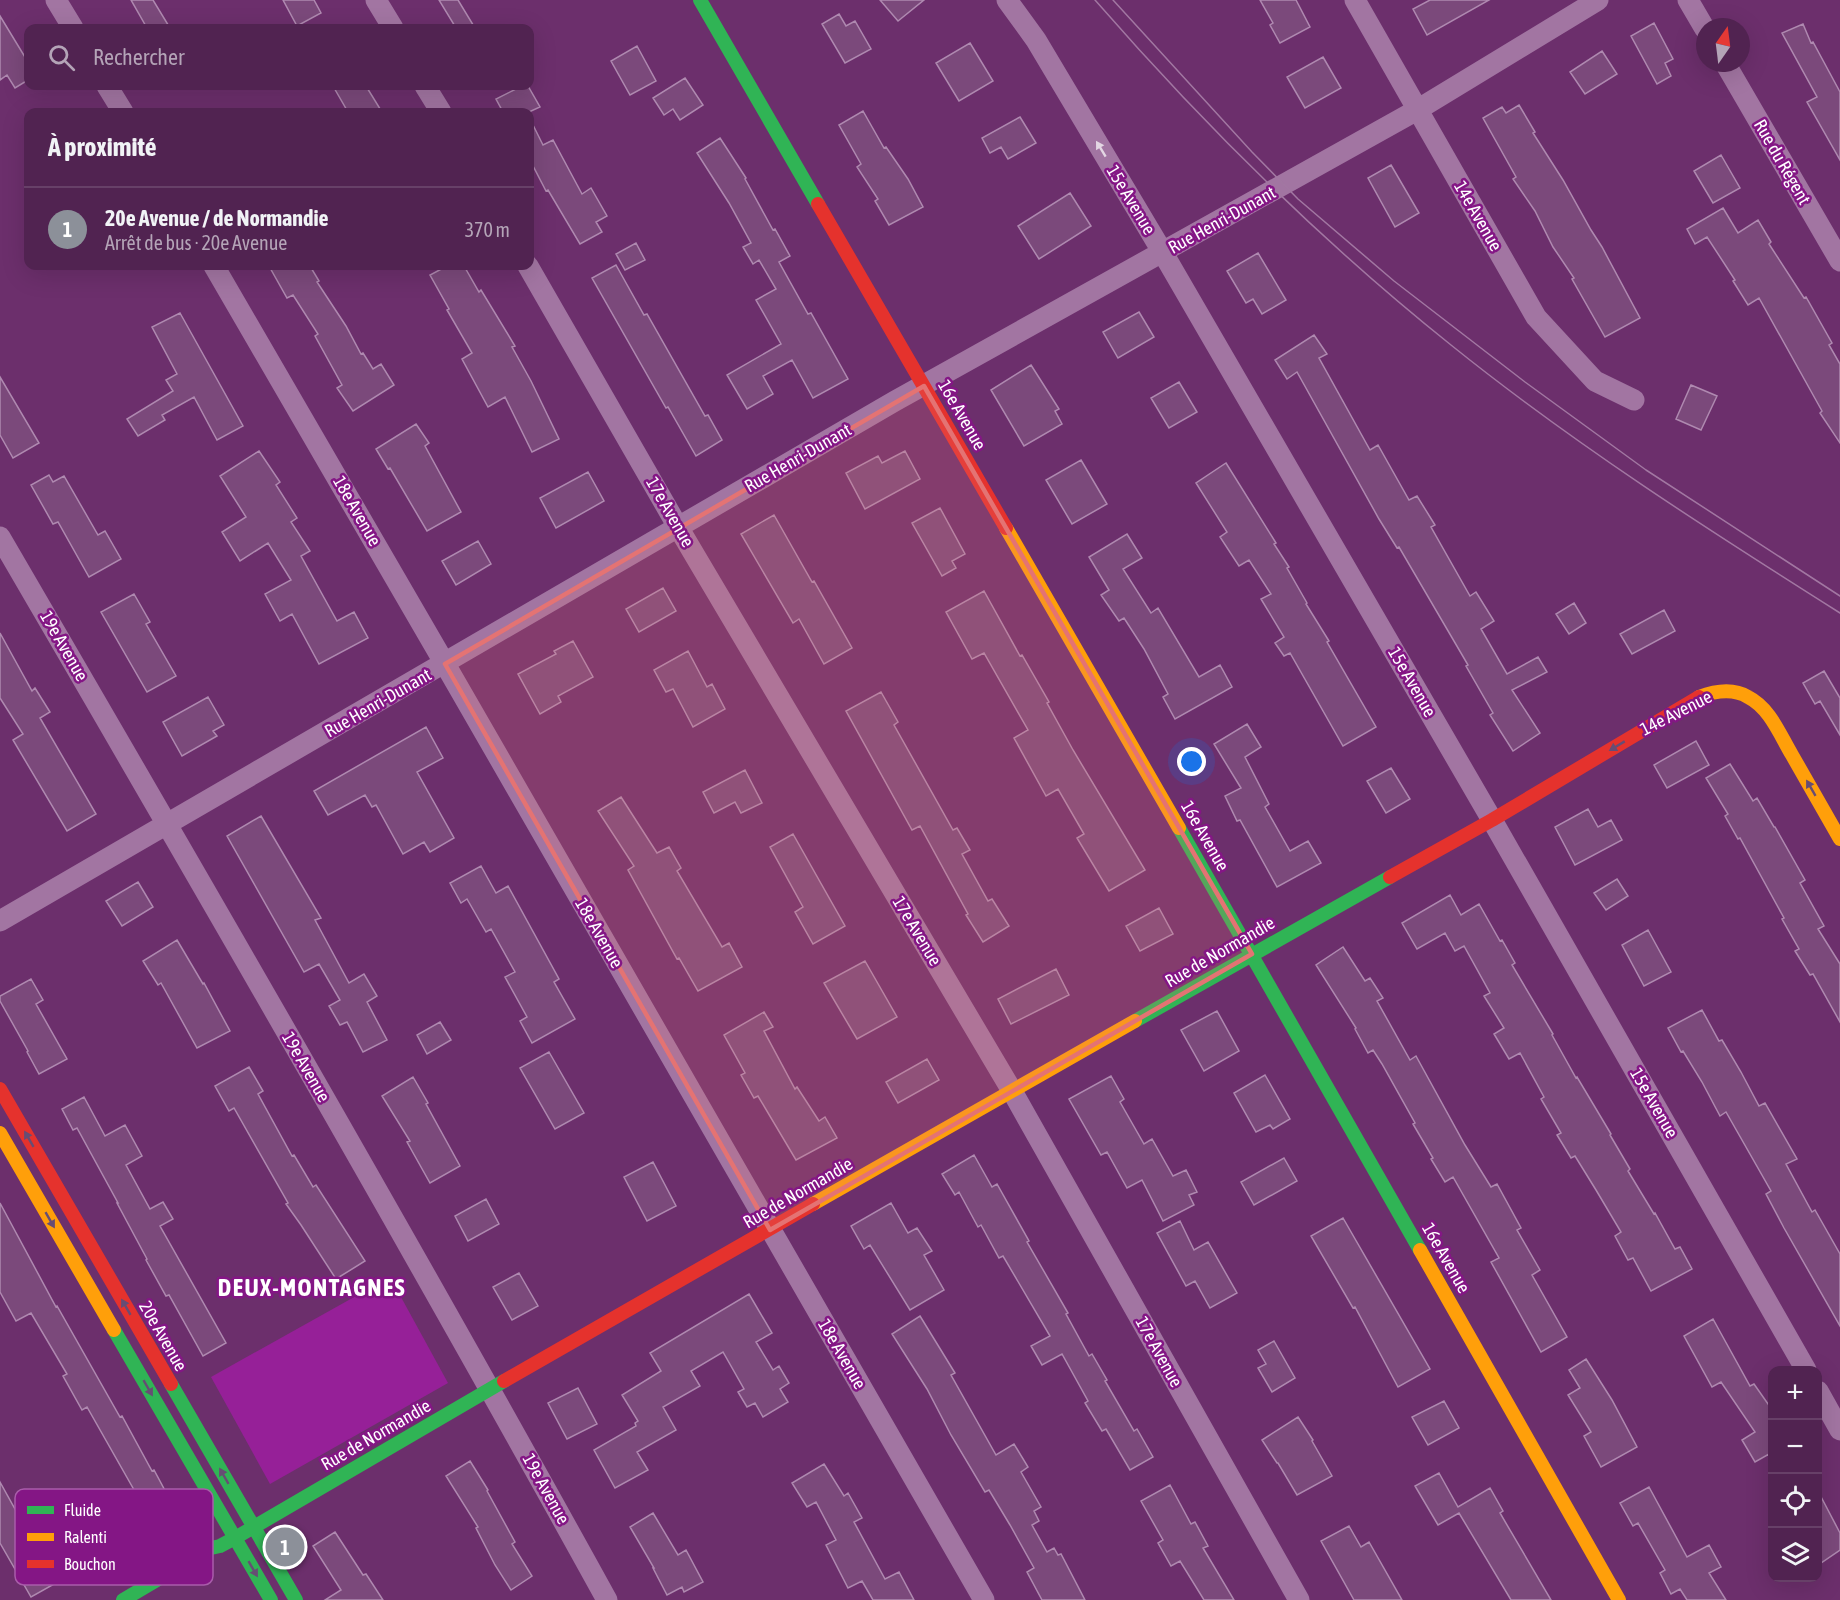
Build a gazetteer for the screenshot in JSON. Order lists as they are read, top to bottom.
{
  "streets": {
    "street": [
      "Rue du Régent",
      "15e Avenue",
      "14e Avenue",
      "Rue Henri-Dunant",
      "16e Avenue",
      "18e Avenue",
      "17e Avenue",
      "19e Avenue",
      "Rue de Normandie",
      "20e Avenue"
    ]
  },
  "crossings": [
    ["15e Avenue", "14e Avenue"],
    ["15e Avenue", "Rue Henri-Dunant"],
    ["15e Avenue", "Rue de Normandie"],
    ["14e Avenue", "Rue Henri-Dunant"],
    ["14e Avenue", "Rue de Normandie"],
    ["Rue Henri-Dunant", "16e Avenue"],
    ["Rue Henri-Dunant", "18e Avenue"],
    ["Rue Henri-Dunant", "17e Avenue"],
    ["Rue Henri-Dunant", "19e Avenue"],
    ["16e Avenue", "Rue de Normandie"],
    ["18e Avenue", "Rue de Normandie"],
    ["17e Avenue", "Rue de Normandie"],
    ["19e Avenue", "Rue de Normandie"],
    ["Rue de Normandie", "20e Avenue"]
  ],
  "districts": ["DEUX-MONTAGNES"],
  "legend": ["Fluide", "Ralenti", "Bouchon"],
  "north": "top",
  "page": {
    "search": "Rechercher",
    "heading": "À proximité",
    "list": [
      {
        "mark": "1",
        "name": "20e Avenue / de Normandie",
        "note": "Arrêt de bus · 20e Avenue",
        "value": "370 m"
      }
    ],
    "map_buttons": ["+", "−"],
    "pins": "1"
  }
}
